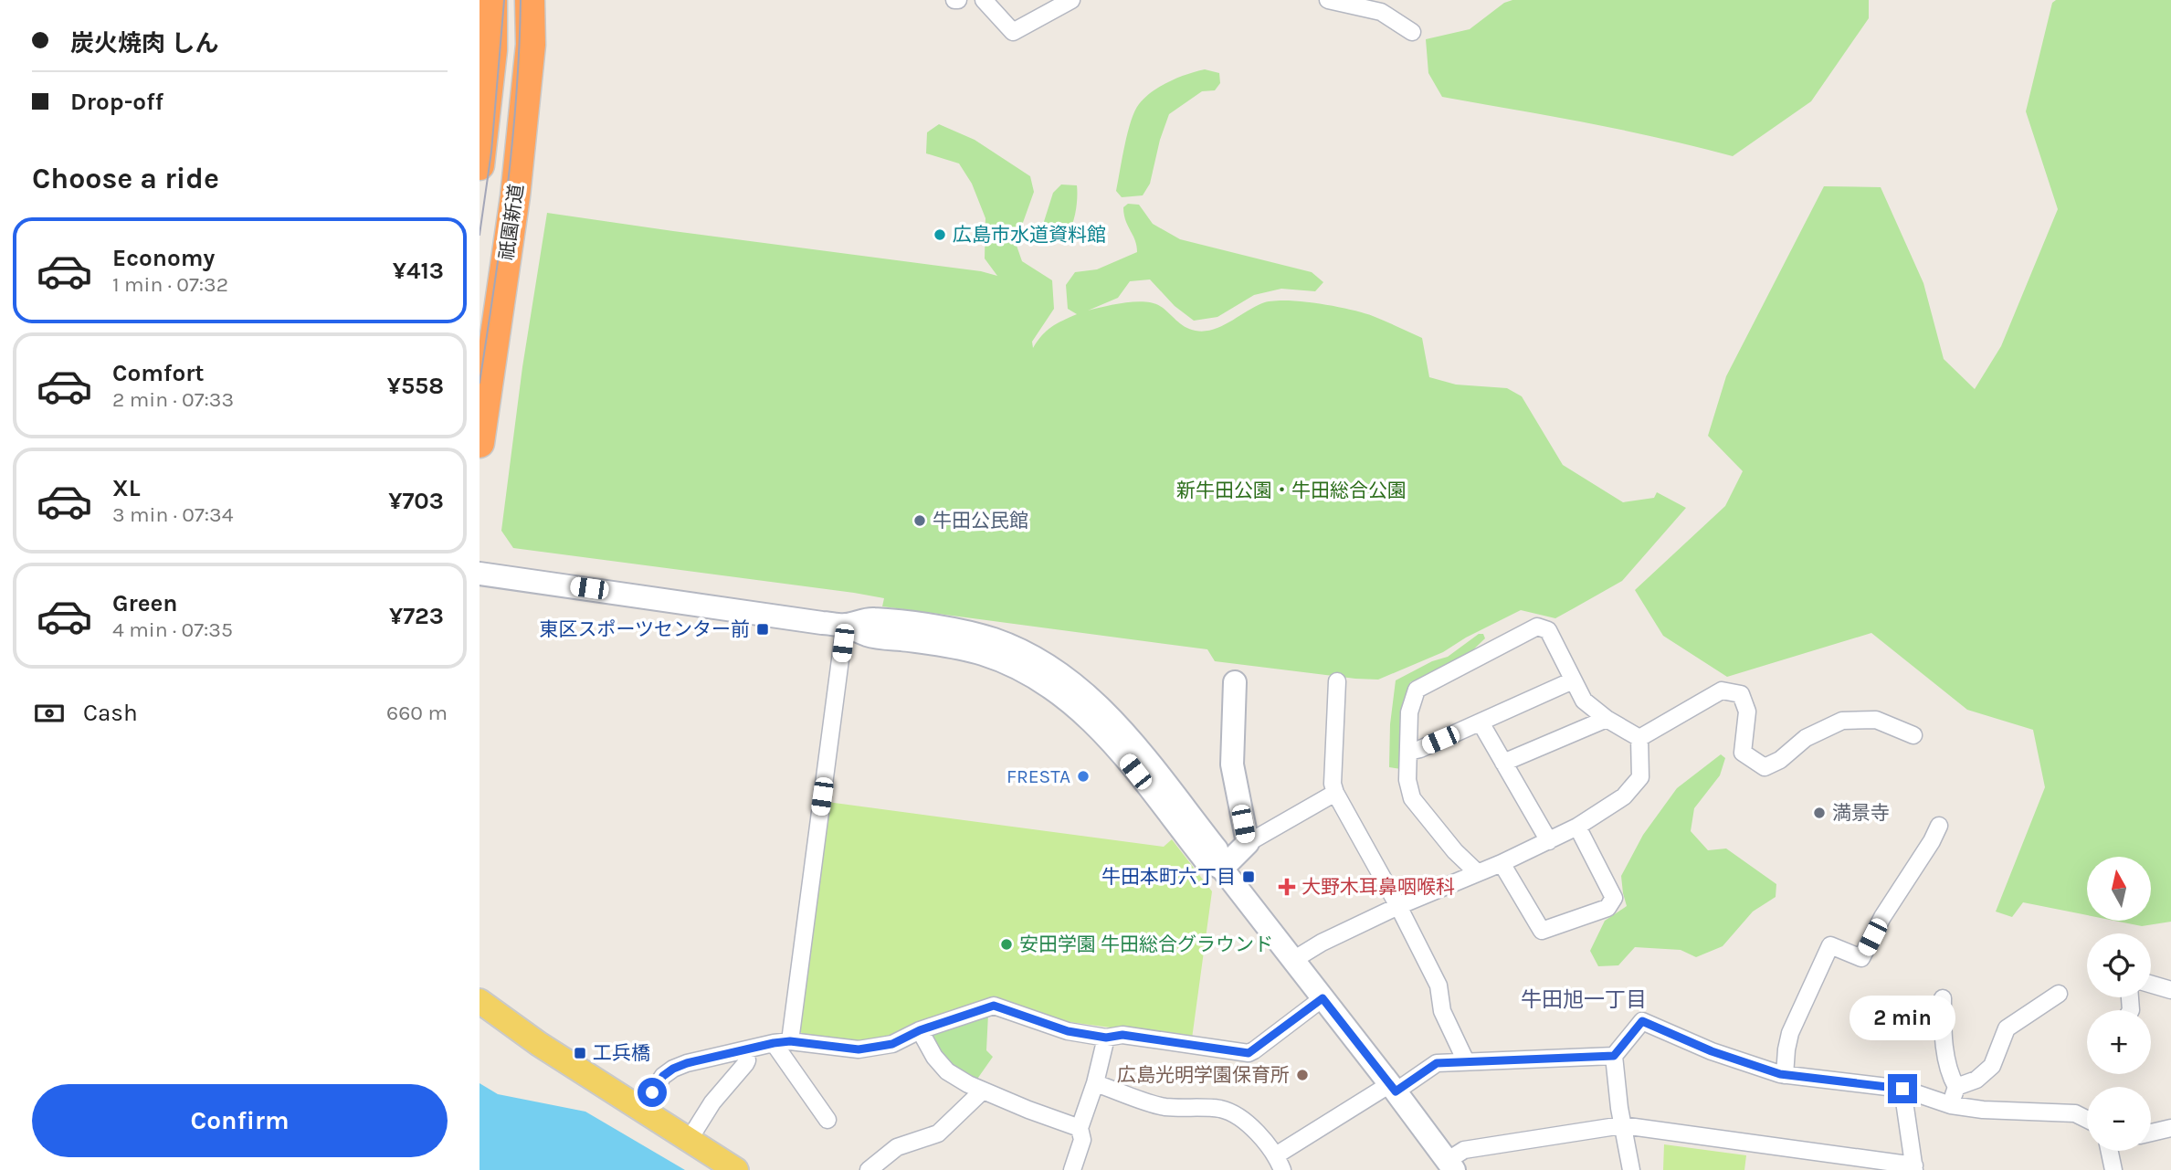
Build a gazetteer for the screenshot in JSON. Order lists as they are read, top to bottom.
{
  "streets": {
    "highway": ["祇園新道"]
  },
  "districts": ["牛田旭一丁目"],
  "parks": ["新牛田公園・牛田総合公園"],
  "places": {
    "other": [
      "広島市水道資料館",
      "牛田公民館",
      "FRESTA",
      "満景寺",
      "安田学園 牛田総合グラウンド",
      "広島光明学園保育所"
    ],
    "transit": ["東区スポーツセンター前", "牛田本町六丁目", "工兵橋"],
    "health": ["大野木耳鼻咽喉科"]
  },
  "north": "top",
  "page": {
    "banner": ["炭火焼肉 しん", "Drop-off"],
    "heading": "Choose a ride",
    "list": [
      {
        "name": "Economy",
        "note": "1 min · 07:32",
        "value": "¥413"
      },
      {
        "name": "Comfort",
        "note": "2 min · 07:33",
        "value": "¥558"
      },
      {
        "name": "XL",
        "note": "3 min · 07:34",
        "value": "¥703"
      },
      {
        "name": "Green",
        "note": "4 min · 07:35",
        "value": "¥723"
      }
    ],
    "pay": ["Cash", "660 m"],
    "map_buttons": ["+", "−"],
    "bubble": "2 min",
    "buttons": "Confirm"
  }
}
